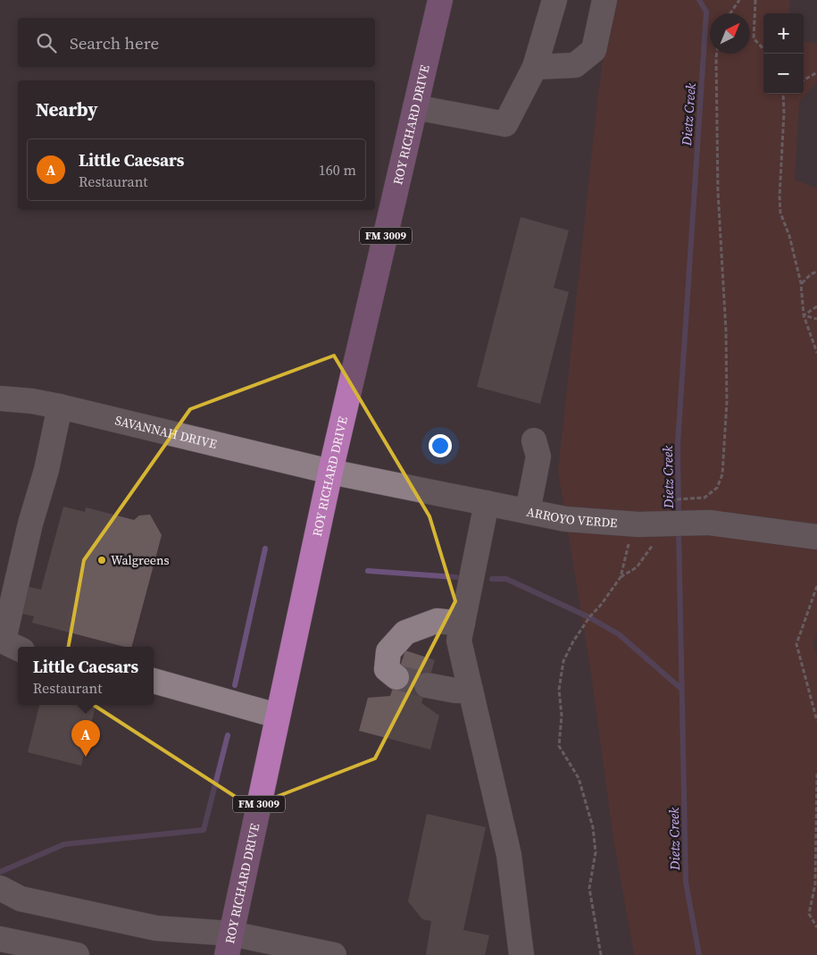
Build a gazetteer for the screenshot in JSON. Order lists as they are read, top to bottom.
{
  "streets": {
    "main road": ["ROY RICHARD DRIVE", "FM 3009"],
    "street": ["SAVANNAH DRIVE", "ARROYO VERDE"]
  },
  "crossings": [
    ["ROY RICHARD DRIVE", "SAVANNAH DRIVE"],
    ["ROY RICHARD DRIVE", "ARROYO VERDE"],
    ["SAVANNAH DRIVE", "ARROYO VERDE"]
  ],
  "water": ["Dietz Creek"],
  "places": ["Walgreens"],
  "north": "top right",
  "page": {
    "map_buttons": ["+", "−"],
    "search": "Search here",
    "heading": "Nearby",
    "list": [
      {
        "mark": "A",
        "name": "Little Caesars",
        "note": "Restaurant",
        "value": "160 m"
      }
    ],
    "popup": ["Little Caesars", "Restaurant"],
    "pins": "A"
  }
}
